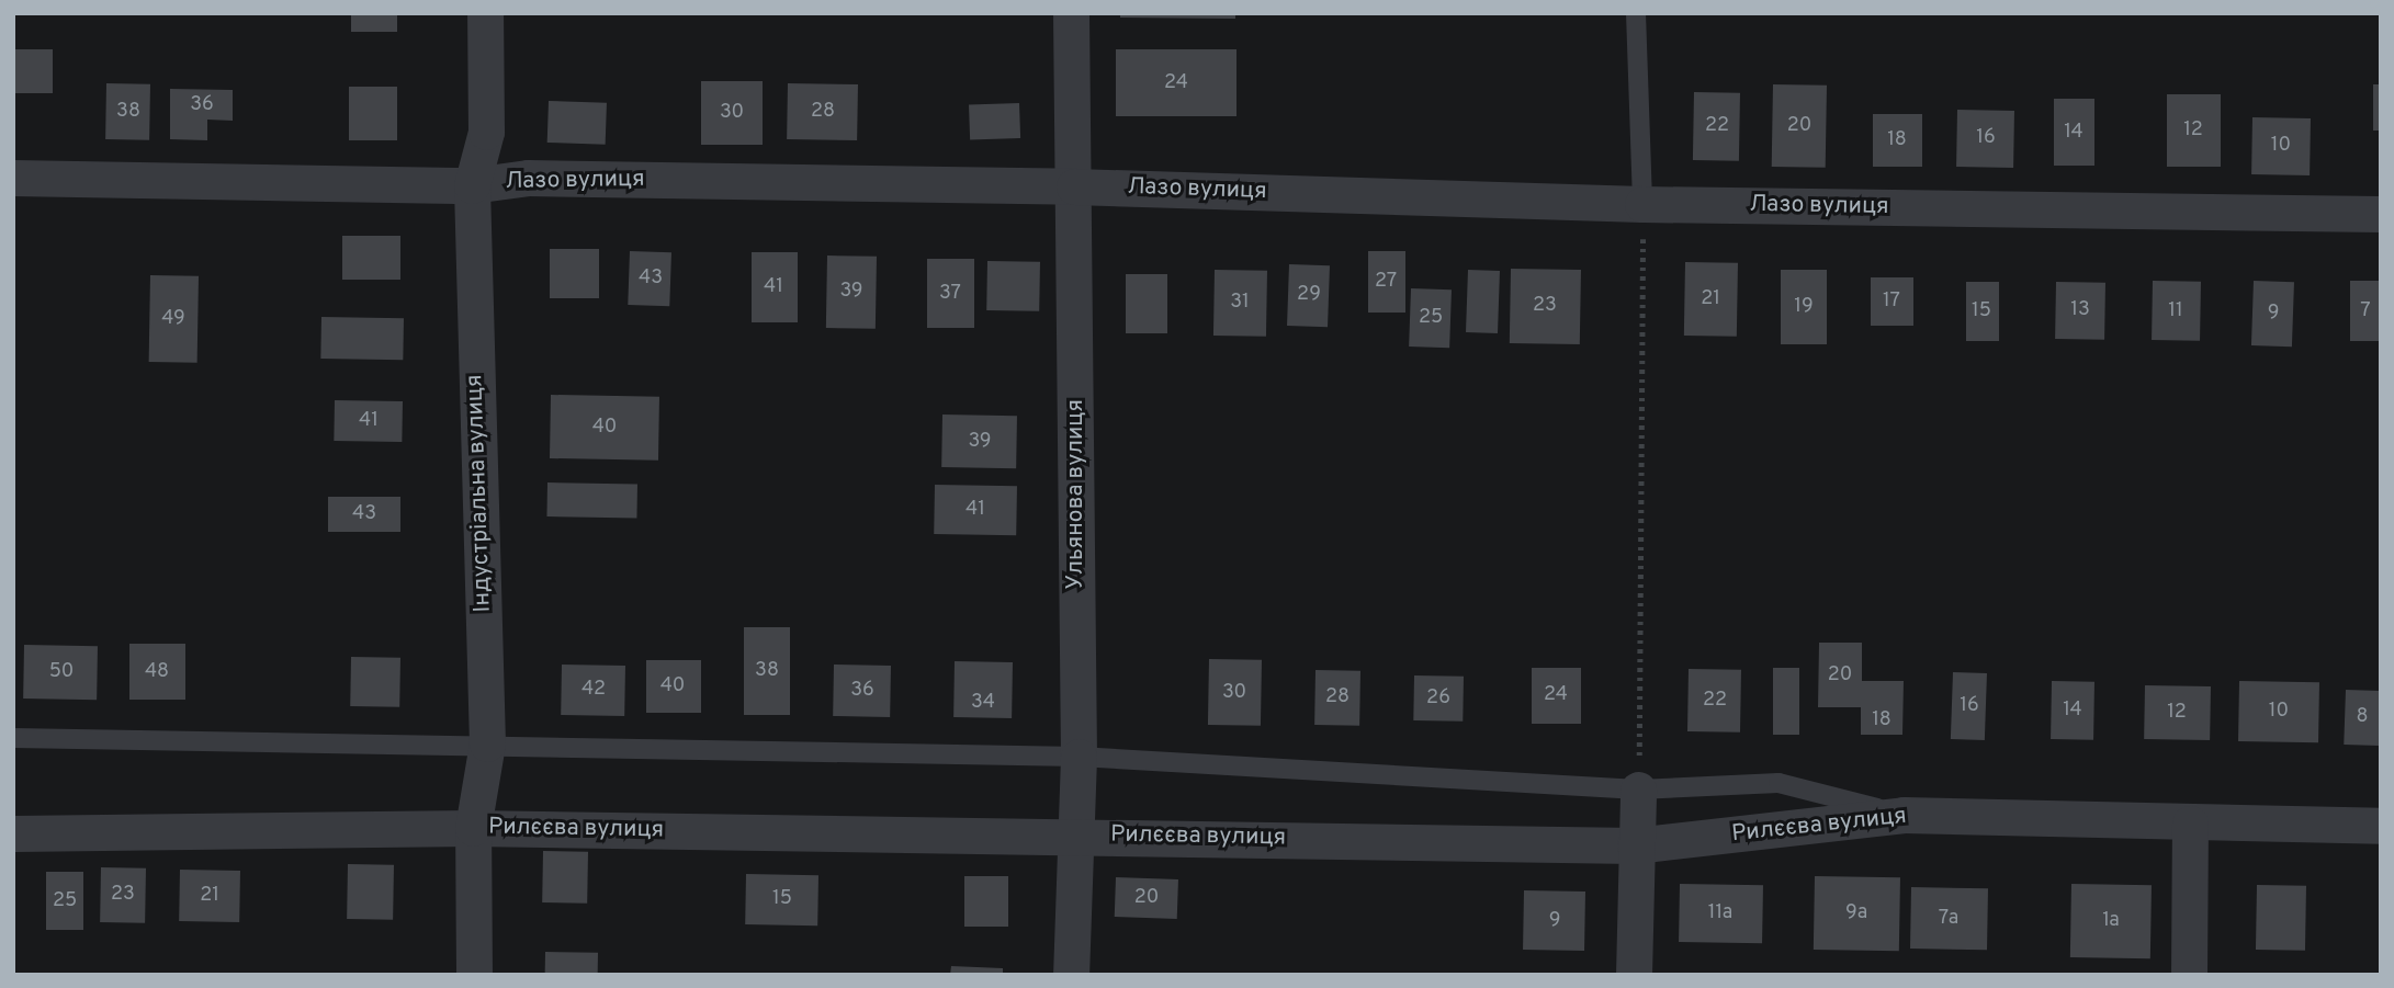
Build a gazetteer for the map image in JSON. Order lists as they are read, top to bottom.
{
  "streets": {
    "street": [
      "Лазо вулиця",
      "Індустріальна вулиця",
      "Ульянова вулиця",
      "Рилєєва вулиця"
    ]
  },
  "crossings": [
    ["Лазо вулиця", "Індустріальна вулиця"],
    ["Лазо вулиця", "Ульянова вулиця"],
    ["Індустріальна вулиця", "Рилєєва вулиця"],
    ["Ульянова вулиця", "Рилєєва вулиця"]
  ],
  "house_numbers": [
    "24",
    "36",
    "38",
    "28",
    "30",
    "22",
    "20",
    "12",
    "14",
    "16",
    "18",
    "10",
    "43",
    "27",
    "41",
    "39",
    "37",
    "29",
    "21",
    "17",
    "31",
    "23",
    "19",
    "13",
    "15",
    "11",
    "7",
    "9",
    "25",
    "49",
    "41",
    "40",
    "39",
    "41",
    "43",
    "38",
    "50",
    "48",
    "20",
    "40",
    "42",
    "36",
    "30",
    "24",
    "28",
    "26",
    "22",
    "34",
    "16",
    "14",
    "10",
    "12",
    "8",
    "18",
    "23",
    "21",
    "20",
    "15",
    "25",
    "11а",
    "9а",
    "7а",
    "9",
    "1а"
  ]
}
